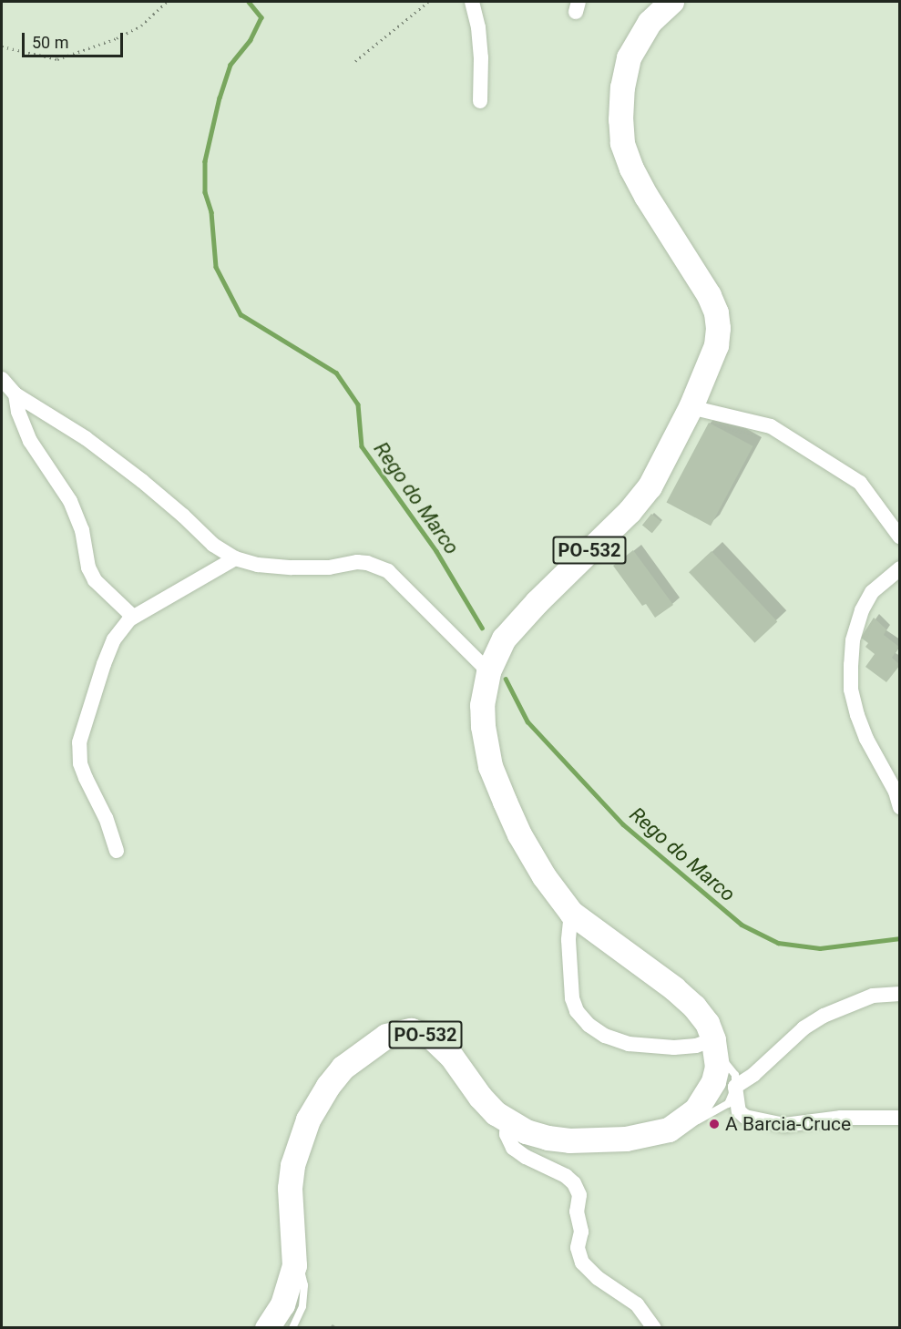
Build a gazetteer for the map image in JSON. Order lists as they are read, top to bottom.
{
  "streets": {
    "main road": ["PO-532"]
  },
  "water": ["Rego do Marco"],
  "places": ["A Barcia-Cruce"],
  "scale_bar": "50 m"
}
